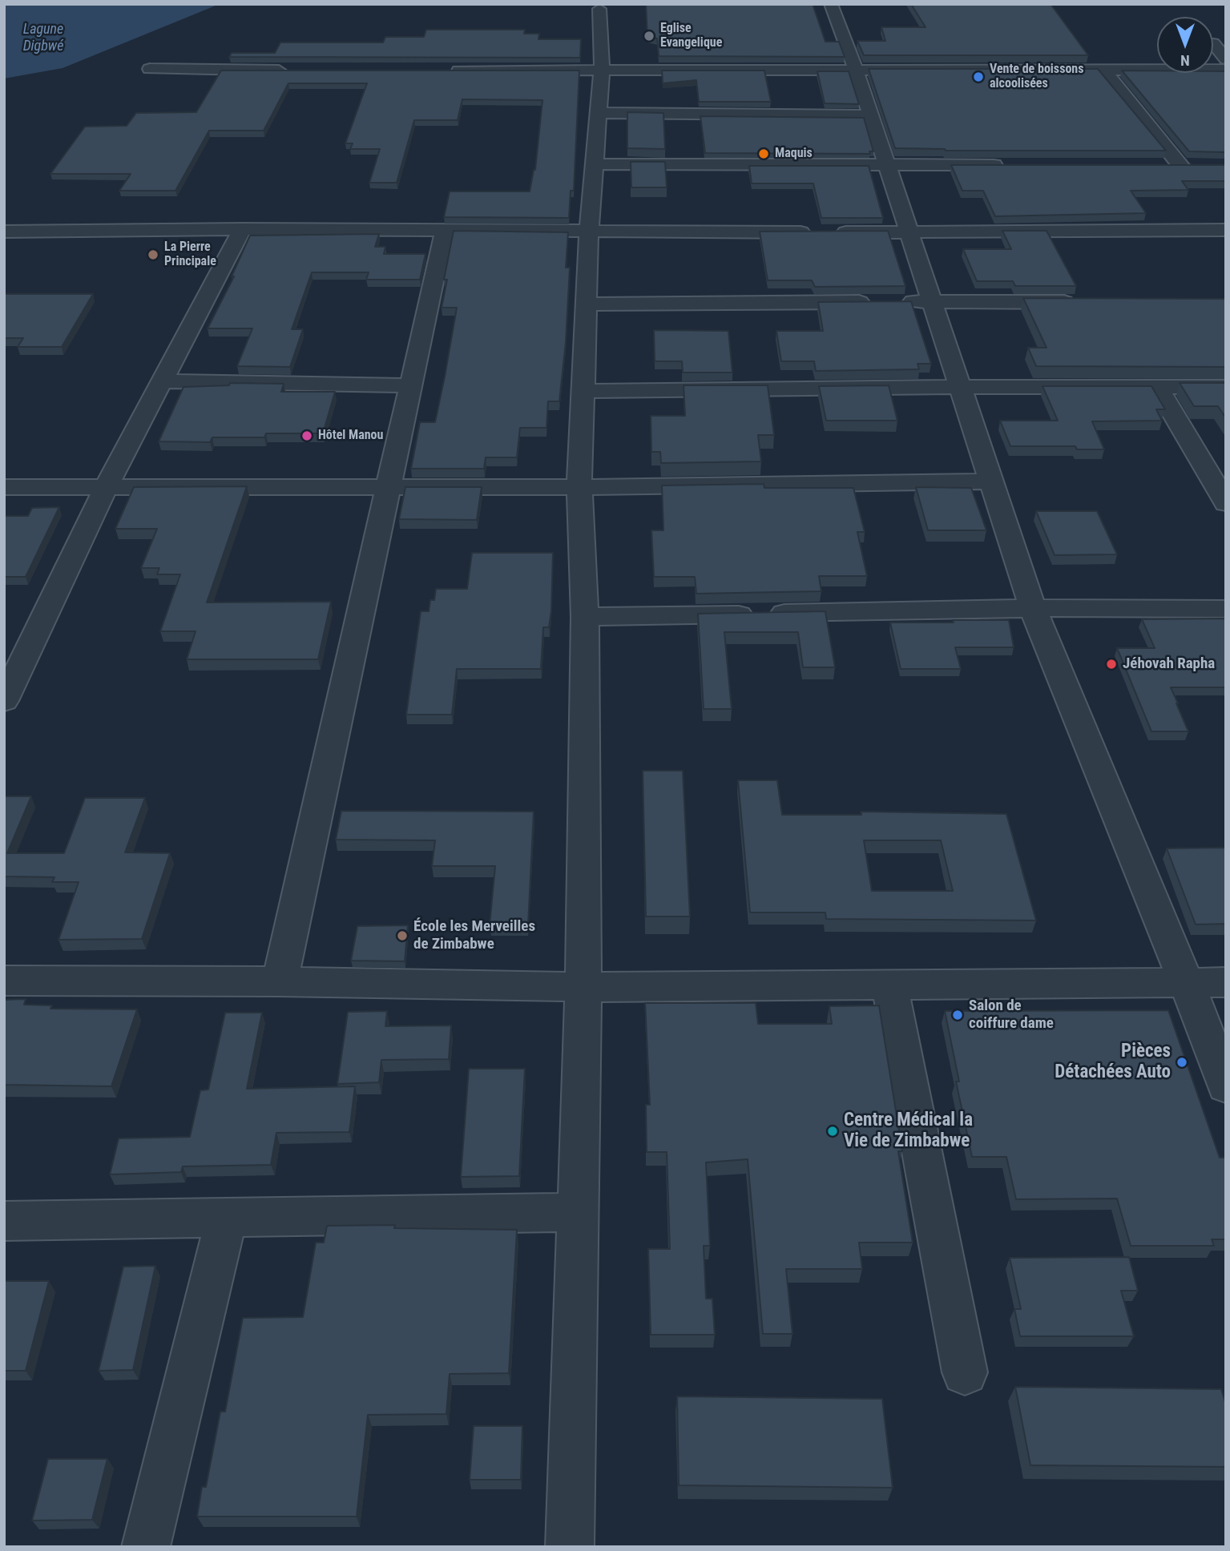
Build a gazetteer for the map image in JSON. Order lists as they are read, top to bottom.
{
  "water": ["Lagune Digbwé"],
  "places": [
    "Eglise Evangelique",
    "Vente de boissons alcoolisées",
    "Maquis",
    "La Pierre Principale",
    "Hôtel Manou",
    "Jéhovah Rapha",
    "École les Merveilles de Zimbabwe",
    "Salon de coiffure dame",
    "Pièces Détachées Auto",
    "Centre Médical la Vie de Zimbabwe"
  ],
  "north": "bottom"
}
